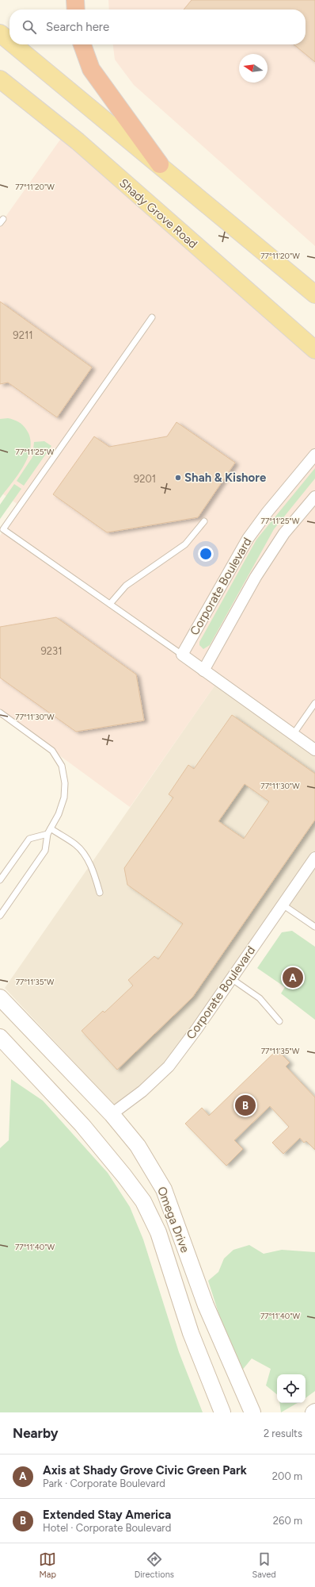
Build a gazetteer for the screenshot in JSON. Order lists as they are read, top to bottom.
{
  "streets": {
    "main road": ["Shady Grove Road", "Omega Drive"],
    "street": ["Corporate Boulevard"]
  },
  "crossings": [
    ["Corporate Boulevard", "Omega Drive"]
  ],
  "places": ["Shah & Kishore"],
  "house_numbers": ["9211", "9201", "9231"],
  "north": "left",
  "page": {
    "search": "Search here",
    "pins": ["A", "B"],
    "heading": ["Nearby", "2 results"],
    "list": [
      {
        "mark": "A",
        "name": "Axis at Shady Grove Civic Green Park",
        "note": "Park · Corporate Boulevard",
        "value": "200 m"
      },
      {
        "mark": "B",
        "name": "Extended Stay America",
        "note": "Hotel · Corporate Boulevard",
        "value": "260 m"
      }
    ],
    "nav": ["Map", "Directions", "Saved"]
  },
  "coordinates": [
    "77°11'20\"W",
    "77°11'25\"W",
    "77°11'30\"W",
    "77°11'35\"W",
    "77°11'40\"W"
  ]
}
